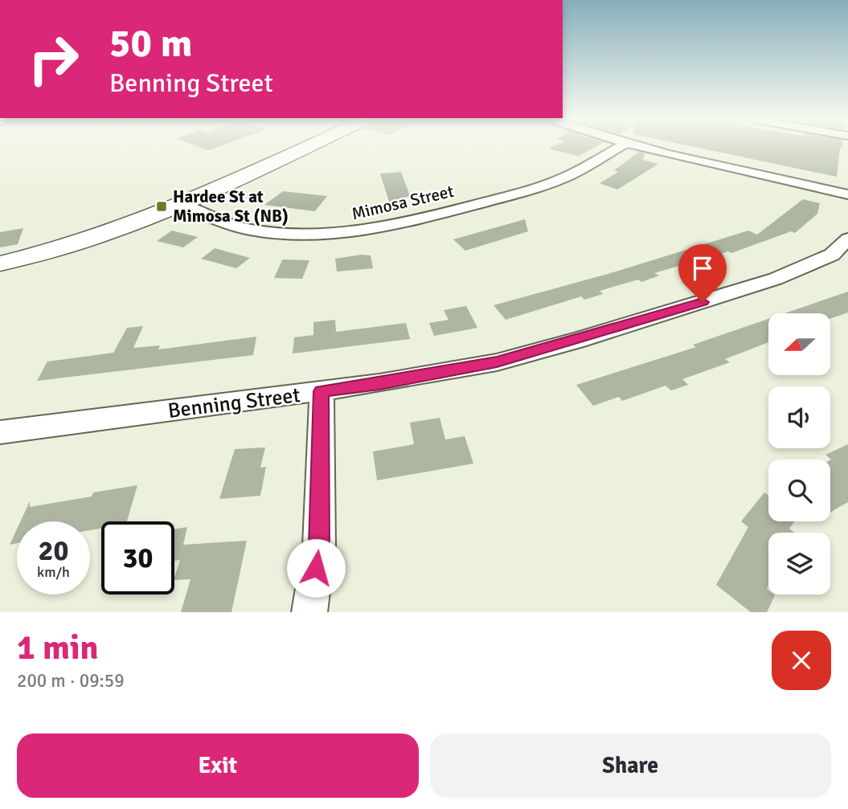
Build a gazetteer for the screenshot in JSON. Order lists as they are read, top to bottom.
{
  "streets": {
    "street": ["Mimosa Street", "Benning Street"]
  },
  "places": {
    "transit": ["Hardee St at Mimosa St (NB)"]
  },
  "north": "left",
  "page": {
    "turn": ["50 m", "Benning Street"],
    "speed": "20 km/h",
    "limit": "30",
    "heading": ["1 min", "200 m · 09:59"],
    "buttons": ["Exit", "Share"]
  }
}
